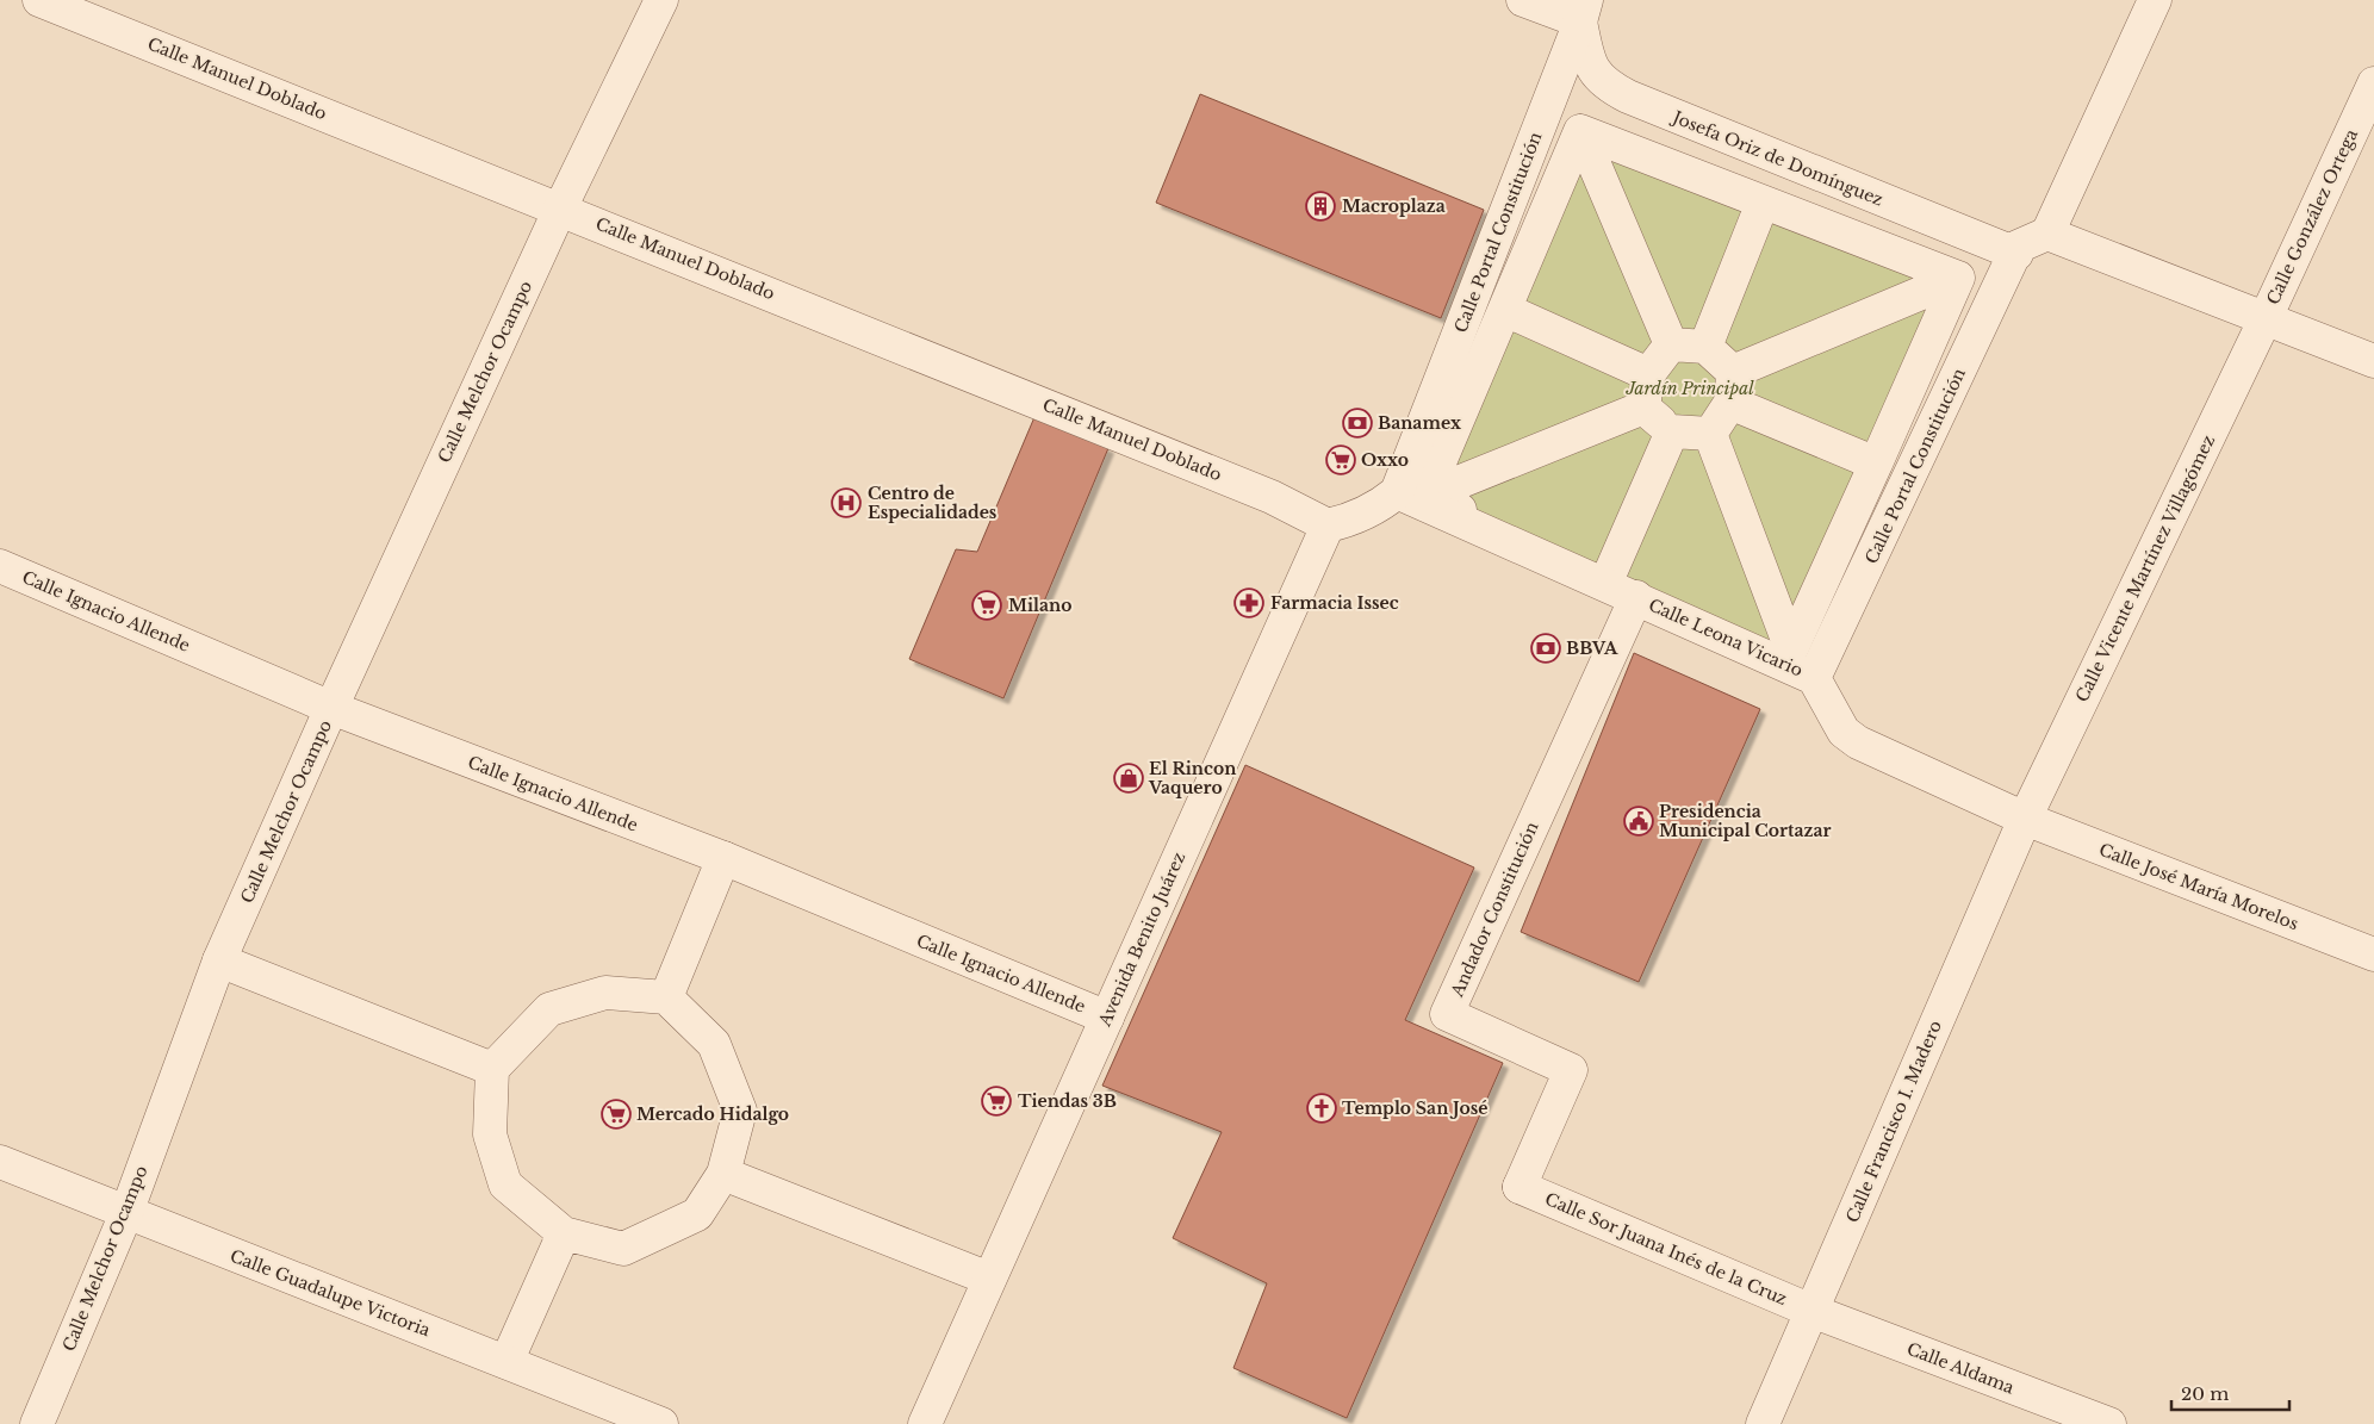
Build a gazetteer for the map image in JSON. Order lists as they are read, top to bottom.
{
  "streets": {
    "street": [
      "Calle Manuel Doblado",
      "Josefa Oriz de Domínguez",
      "Calle González Ortega",
      "Calle Portal Constitución",
      "Calle Melchor Ocampo",
      "Calle Vicente Martínez Villagómez",
      "Calle Ignacio Allende",
      "Calle Leona Vicario",
      "Calle José María Morelos",
      "Andador Constitución",
      "Avenida Benito Juárez",
      "Calle Francisco I. Madero",
      "Calle Sor Juana Inés de la Cruz",
      "Calle Guadalupe Victoria",
      "Calle Aldama"
    ]
  },
  "crossings": [
    ["Calle Manuel Doblado", "Calle Melchor Ocampo"],
    ["Calle Manuel Doblado", "Avenida Benito Juárez"],
    ["Josefa Oriz de Domínguez", "Calle Portal Constitución"],
    ["Calle González Ortega", "Calle Vicente Martínez Villagómez"],
    ["Calle Portal Constitución", "Calle Leona Vicario"],
    ["Calle Melchor Ocampo", "Calle Ignacio Allende"],
    ["Calle Melchor Ocampo", "Calle Guadalupe Victoria"],
    ["Calle Vicente Martínez Villagómez", "Calle Leona Vicario"],
    ["Calle Vicente Martínez Villagómez", "Calle José María Morelos"],
    ["Calle Vicente Martínez Villagómez", "Calle Francisco I. Madero"],
    ["Calle Ignacio Allende", "Avenida Benito Juárez"],
    ["Calle Leona Vicario", "Calle José María Morelos"],
    ["Calle Leona Vicario", "Andador Constitución"],
    ["Calle Leona Vicario", "Calle Francisco I. Madero"],
    ["Calle José María Morelos", "Calle Francisco I. Madero"],
    ["Andador Constitución", "Calle Sor Juana Inés de la Cruz"],
    ["Calle Francisco I. Madero", "Calle Sor Juana Inés de la Cruz"],
    ["Calle Francisco I. Madero", "Calle Aldama"],
    ["Calle Sor Juana Inés de la Cruz", "Calle Aldama"]
  ],
  "parks": ["Jardín Principal"],
  "places": {
    "building": ["Macroplaza"],
    "bank": ["Banamex", "BBVA"],
    "supermarket": [
      "Oxxo",
      "Milano",
      "Tiendas 3B",
      "Mercado Hidalgo"
    ],
    "hospital": ["Centro de Especialidades"],
    "pharmacy": ["Farmacia Issec"],
    "shop": ["El Rincon Vaquero"],
    "public building": ["Presidencia Municipal Cortazar"],
    "church": ["Templo San José"]
  },
  "scale_bar": "20 m"
}
